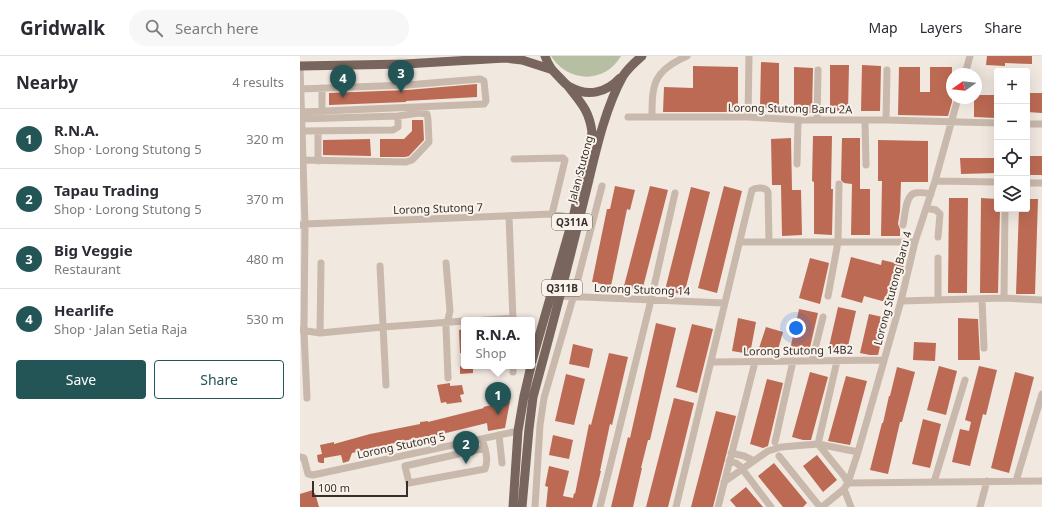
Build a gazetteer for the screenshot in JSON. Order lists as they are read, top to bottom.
{
  "streets": {
    "main road": ["Jalan Stutong", "Q311A", "Q311B"],
    "street": [
      "Lorong Stutong Baru 2A",
      "Lorong Stutong 7",
      "Lorong Stutong Baru 4",
      "Lorong Stutong 14",
      "Lorong Stutong 14B2",
      "Lorong Stutong 5"
    ]
  },
  "crossings": [
    ["Lorong Stutong Baru 2A", "Lorong Stutong Baru 4"],
    ["Jalan Stutong", "Lorong Stutong 7"],
    ["Jalan Stutong", "Lorong Stutong 14"],
    ["Lorong Stutong Baru 4", "Lorong Stutong 14B2"]
  ],
  "scale_bar": "100 m",
  "north": "left",
  "page": {
    "header": "Gridwalk",
    "search": "Search here",
    "nav": ["Map", "Layers", "Share"],
    "heading": ["Nearby", "4 results"],
    "pins": [
      "3",
      "4",
      "1",
      "2"
    ],
    "map_buttons": ["+", "−"],
    "list": [
      {
        "mark": "1",
        "name": "R.N.A.",
        "note": "Shop · Lorong Stutong 5",
        "value": "320 m"
      },
      {
        "mark": "2",
        "name": "Tapau Trading",
        "note": "Shop · Lorong Stutong 5",
        "value": "370 m"
      },
      {
        "mark": "3",
        "name": "Big Veggie",
        "note": "Restaurant",
        "value": "480 m"
      },
      {
        "mark": "4",
        "name": "Hearlife",
        "note": "Shop · Jalan Setia Raja",
        "value": "530 m"
      }
    ],
    "popup": ["R.N.A.", "Shop"],
    "buttons": ["Save", "Share"],
    "scale": "100 m"
  }
}
